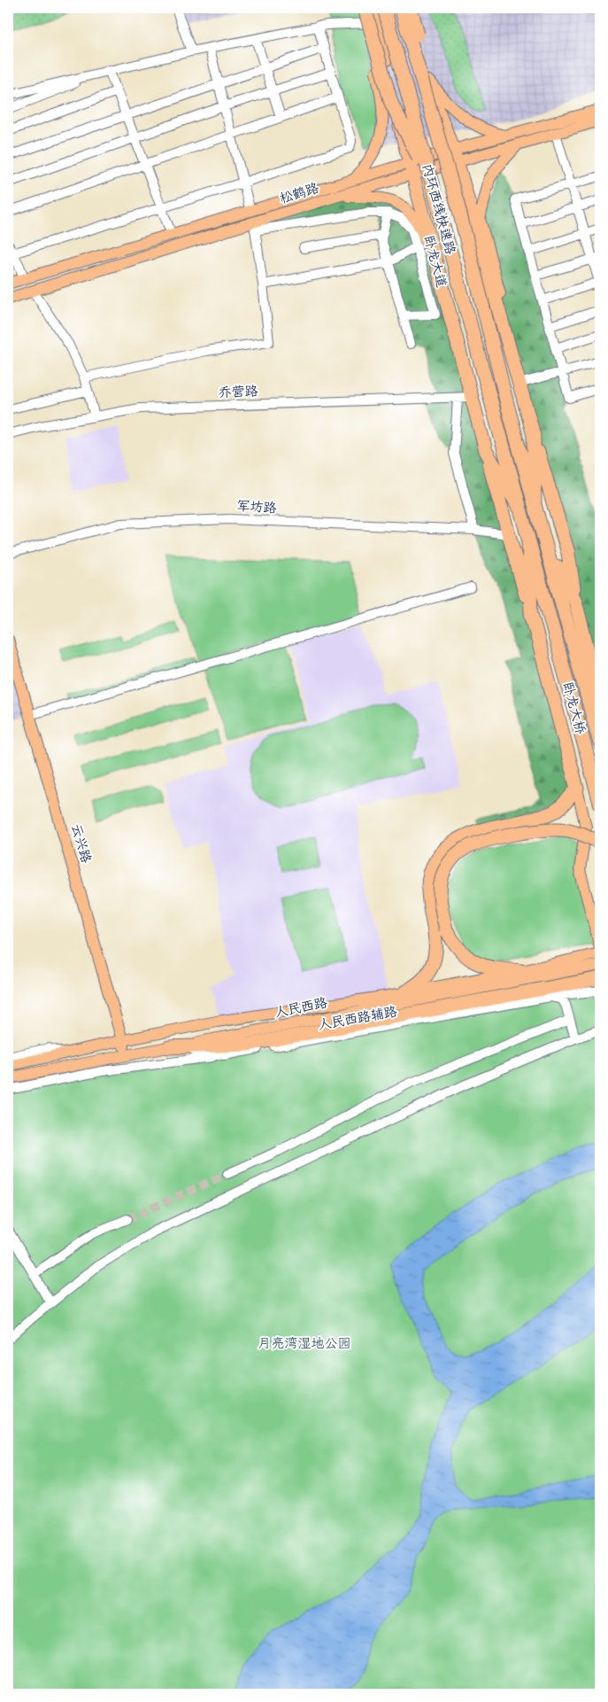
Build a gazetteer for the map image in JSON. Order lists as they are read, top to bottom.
{
  "streets": {
    "highway": ["内环西线快速路", "卧龙大道", "卧龙大桥"],
    "main road": ["松鹤路", "云兴路", "人民西路"],
    "street": ["乔营路", "军坊路", "人民西路辅路"]
  },
  "crossings": [
    ["松鹤路", "卧龙大道"],
    ["内环西线快速路", "卧龙大道"],
    ["卧龙大道", "乔营路"],
    ["卧龙大道", "卧龙大桥"],
    ["云兴路", "人民西路"],
    ["人民西路", "人民西路辅路"]
  ],
  "parks": ["月亮湾湿地公园"]
}
